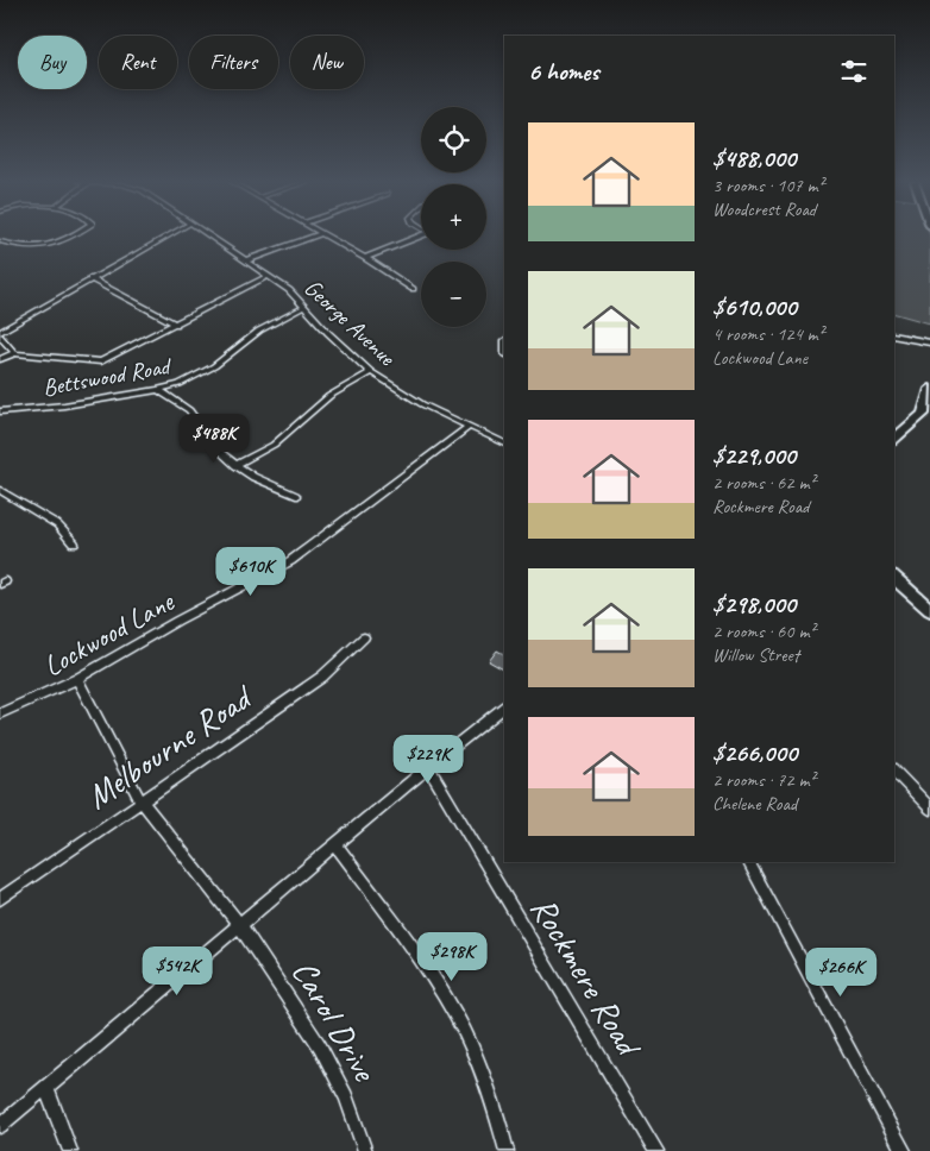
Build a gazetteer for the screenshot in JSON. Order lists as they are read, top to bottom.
{
  "streets": {
    "street": [
      "George Avenue",
      "Bettswood Road",
      "Lockwood Lane",
      "Melbourne Road",
      "Rockmere Road",
      "Carol Drive"
    ]
  },
  "crossings": [
    ["George Avenue", "Bettswood Road"],
    ["George Avenue", "Lockwood Lane"],
    ["Lockwood Lane", "Carol Drive"],
    ["Melbourne Road", "Carol Drive"]
  ],
  "page": {
    "chip": [
      "Buy",
      "Rent",
      "Filters",
      "New"
    ],
    "heading": "6 homes",
    "map_buttons": ["+", "−"],
    "list": [
      {
        "name": "$488,000",
        "note": "3 rooms · 107 m² · Woodcrest Road"
      },
      {
        "name": "$610,000",
        "note": "4 rooms · 124 m² · Lockwood Lane"
      },
      {
        "name": "$229,000",
        "note": "2 rooms · 62 m² · Rockmere Road"
      },
      {
        "name": "$298,000",
        "note": "2 rooms · 60 m² · Willow Street"
      },
      {
        "name": "$266,000",
        "note": "2 rooms · 72 m² · Chelene Road"
      }
    ],
    "price": [
      "$488K",
      "$610K",
      "$229K",
      "$298K",
      "$542K",
      "$266K"
    ]
  }
}
